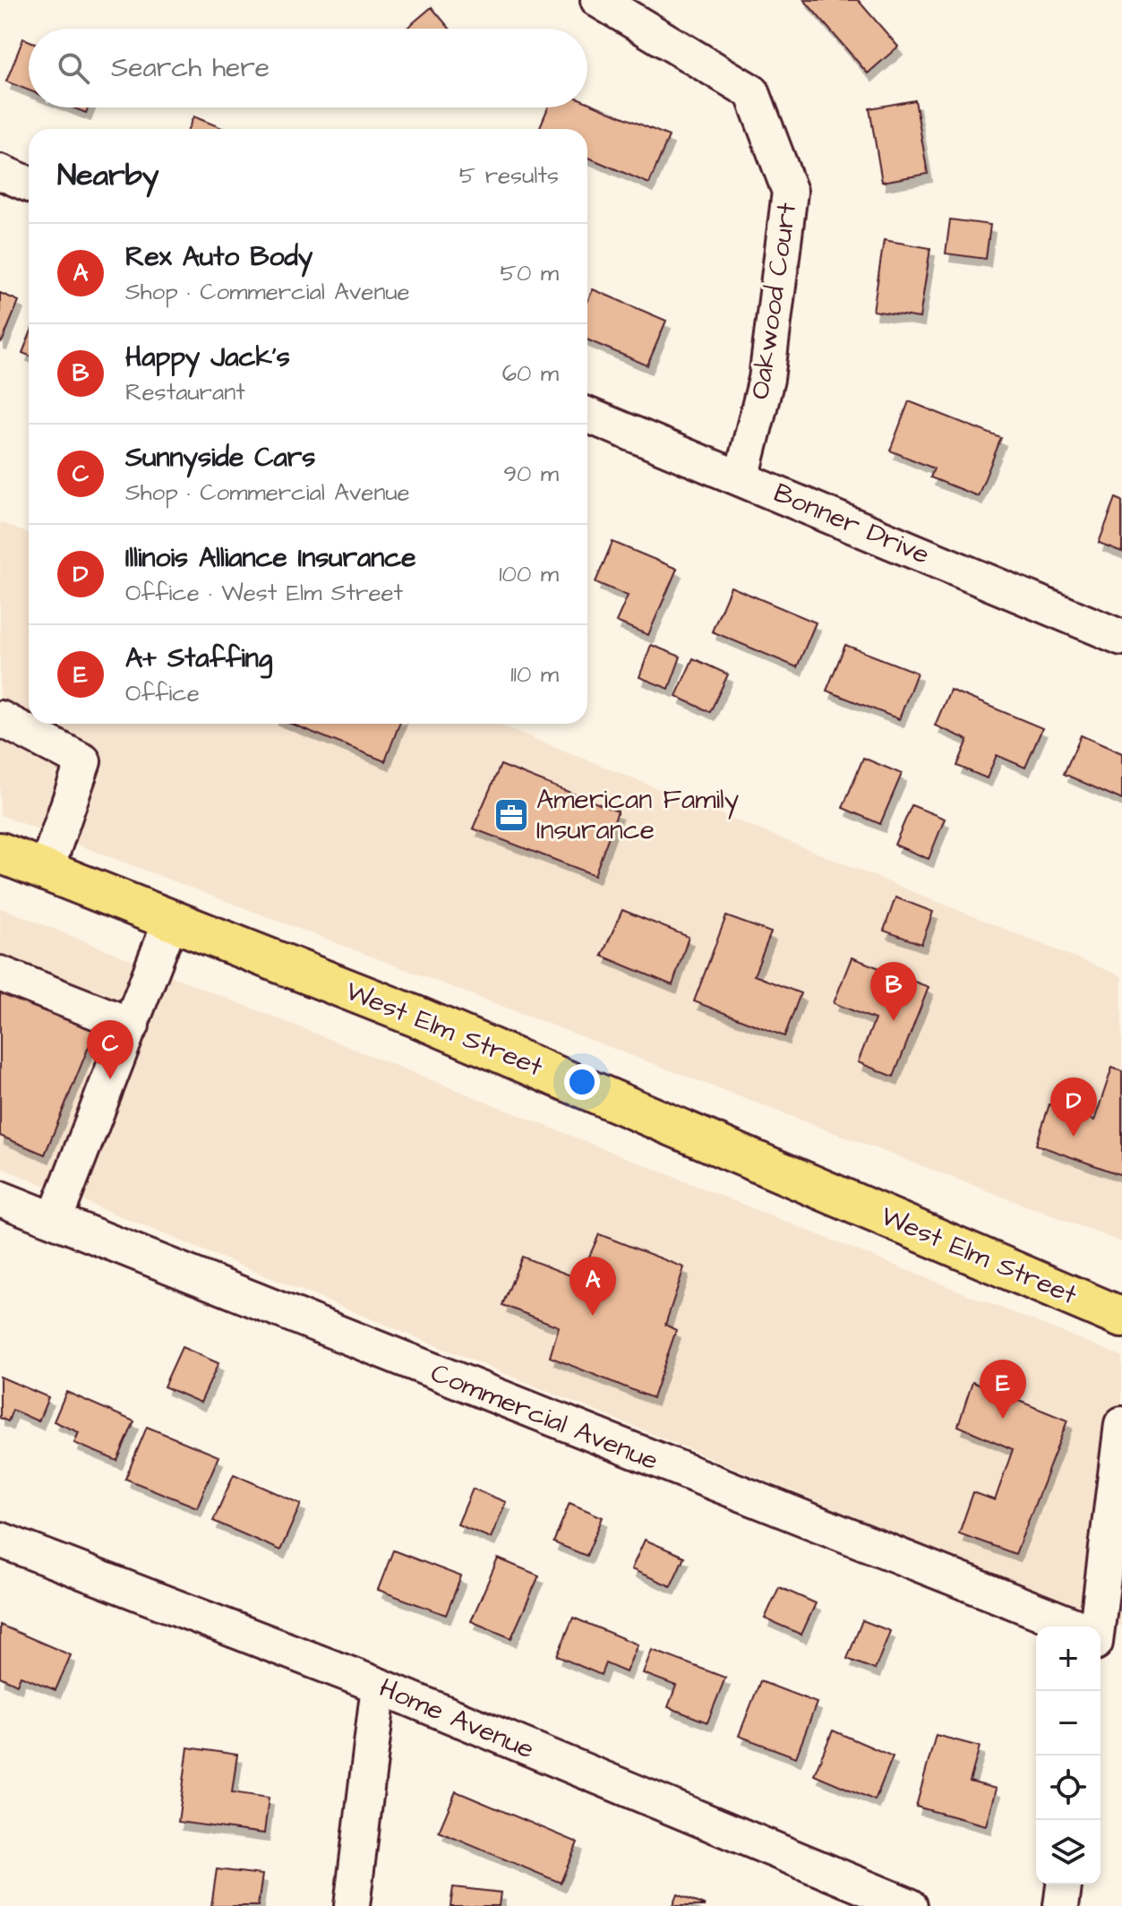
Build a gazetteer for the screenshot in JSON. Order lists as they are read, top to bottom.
{
  "streets": {
    "main road": ["West Elm Street"],
    "street": [
      "Oakwood Court",
      "Bonner Drive",
      "Commercial Avenue",
      "Home Avenue"
    ]
  },
  "crossings": [
    ["Oakwood Court", "Bonner Drive"]
  ],
  "places": {
    "office": ["American Family Insurance"]
  },
  "page": {
    "search": "Search here",
    "heading": ["Nearby", "5 results"],
    "list": [
      {
        "mark": "A",
        "name": "Rex Auto Body",
        "note": "Shop · Commercial Avenue",
        "value": "50 m"
      },
      {
        "mark": "B",
        "name": "Happy Jack's",
        "note": "Restaurant",
        "value": "60 m"
      },
      {
        "mark": "C",
        "name": "Sunnyside Cars",
        "note": "Shop · Commercial Avenue",
        "value": "90 m"
      },
      {
        "mark": "D",
        "name": "Illinois Alliance Insurance",
        "note": "Office · West Elm Street",
        "value": "100 m"
      },
      {
        "mark": "E",
        "name": "A+ Staffing",
        "note": "Office",
        "value": "110 m"
      }
    ],
    "pins": [
      "B",
      "C",
      "D",
      "A",
      "E"
    ],
    "map_buttons": ["+", "−"]
  }
}
